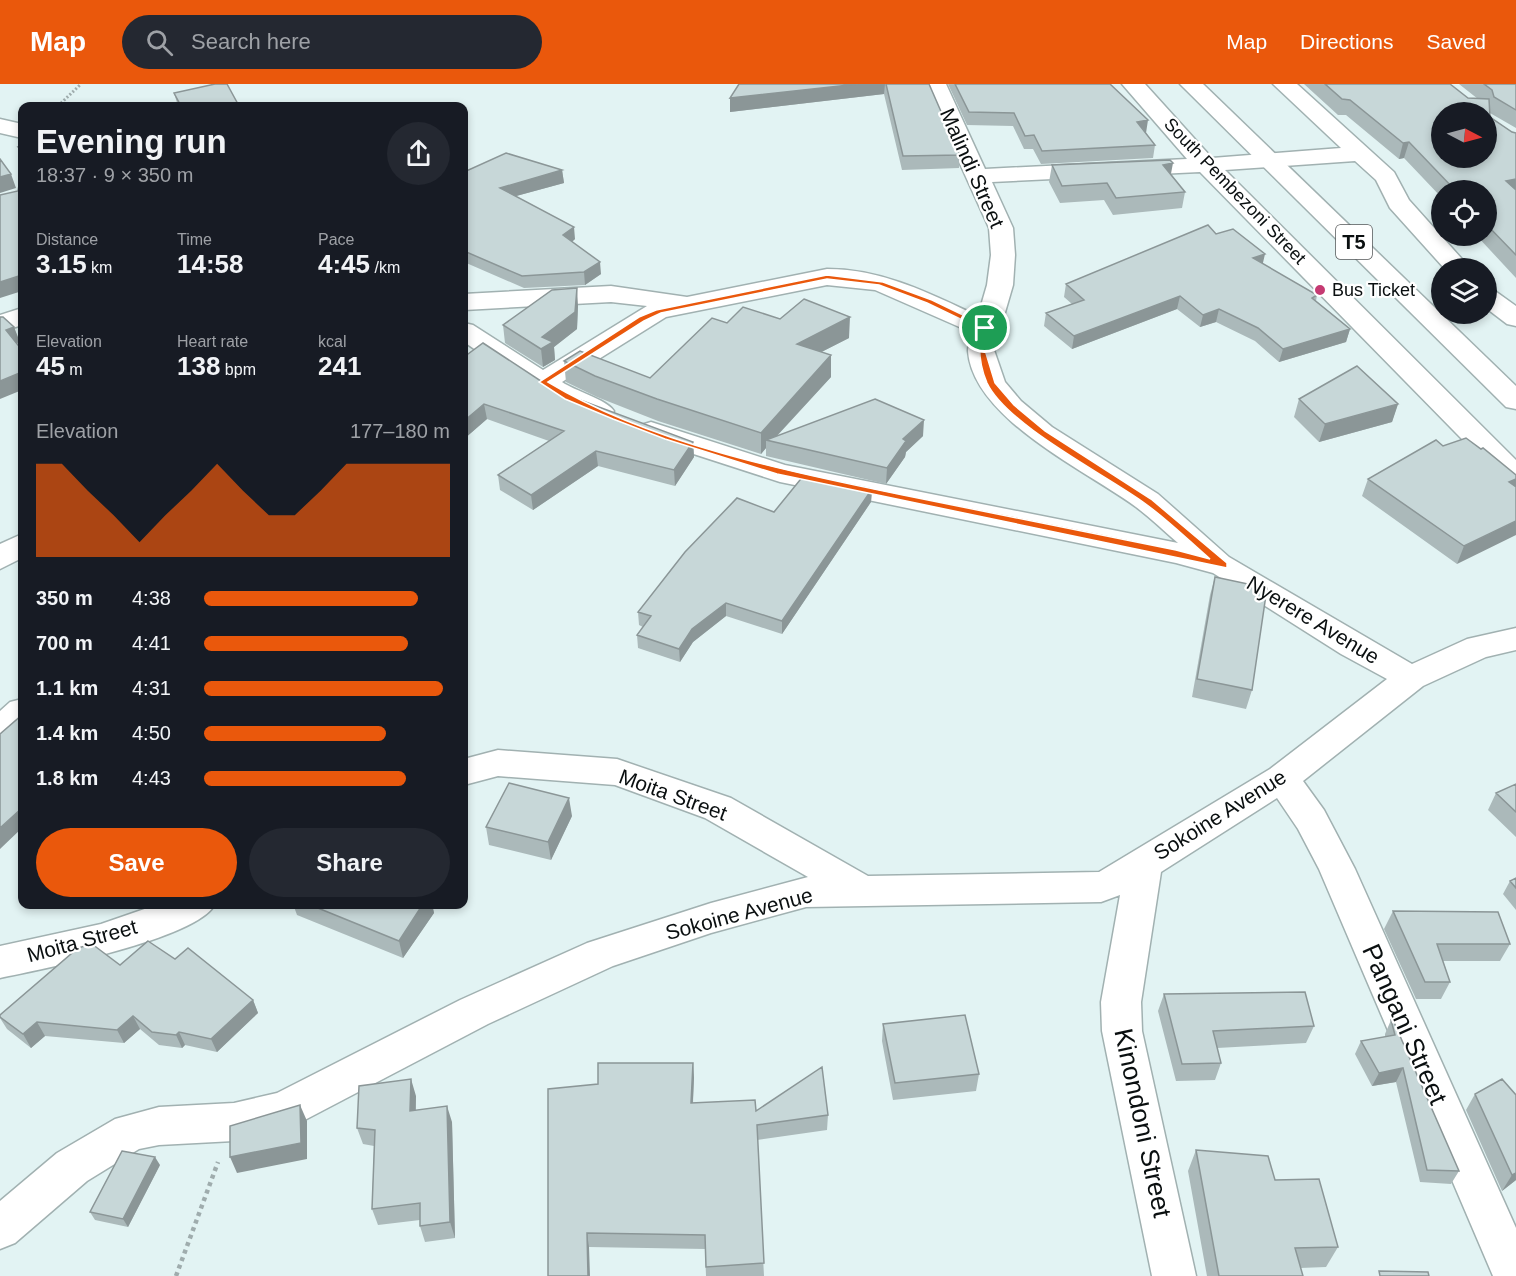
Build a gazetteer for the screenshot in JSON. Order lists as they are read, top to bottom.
{
  "streets": {
    "main road": [
      "Malindi Street",
      "South Pembezoni Street",
      "T5",
      "Nyerere Avenue",
      "Moita Street",
      "Sokoine Avenue",
      "Pangani Street",
      "Kinondoni Street"
    ]
  },
  "crossings": [
    ["Malindi Street", "Nyerere Avenue"],
    ["Nyerere Avenue", "Sokoine Avenue"],
    ["Moita Street", "Sokoine Avenue"],
    ["Sokoine Avenue", "Pangani Street"],
    ["Sokoine Avenue", "Kinondoni Street"]
  ],
  "places": ["Bus Ticket"],
  "north": "right",
  "page": {
    "header": "Map",
    "search": "Search here",
    "nav": ["Map", "Directions", "Saved"],
    "heading": ["Evening run", "18:37 · 9 × 350 m"],
    "stats": [
      ["Distance", "3.15 km"],
      ["Time", "14:58"],
      ["Pace", "4:45 /km"],
      ["Elevation", "45 m"],
      ["Heart rate", "138 bpm"],
      ["kcal", "241"]
    ],
    "chart": ["Elevation", "177–180 m"],
    "list": [
      {
        "name": "350 m",
        "note": "4:38"
      },
      {
        "name": "700 m",
        "note": "4:41"
      },
      {
        "name": "1.1 km",
        "note": "4:31"
      },
      {
        "name": "1.4 km",
        "note": "4:50"
      },
      {
        "name": "1.8 km",
        "note": "4:43"
      }
    ],
    "buttons": ["Save", "Share"]
  }
}
